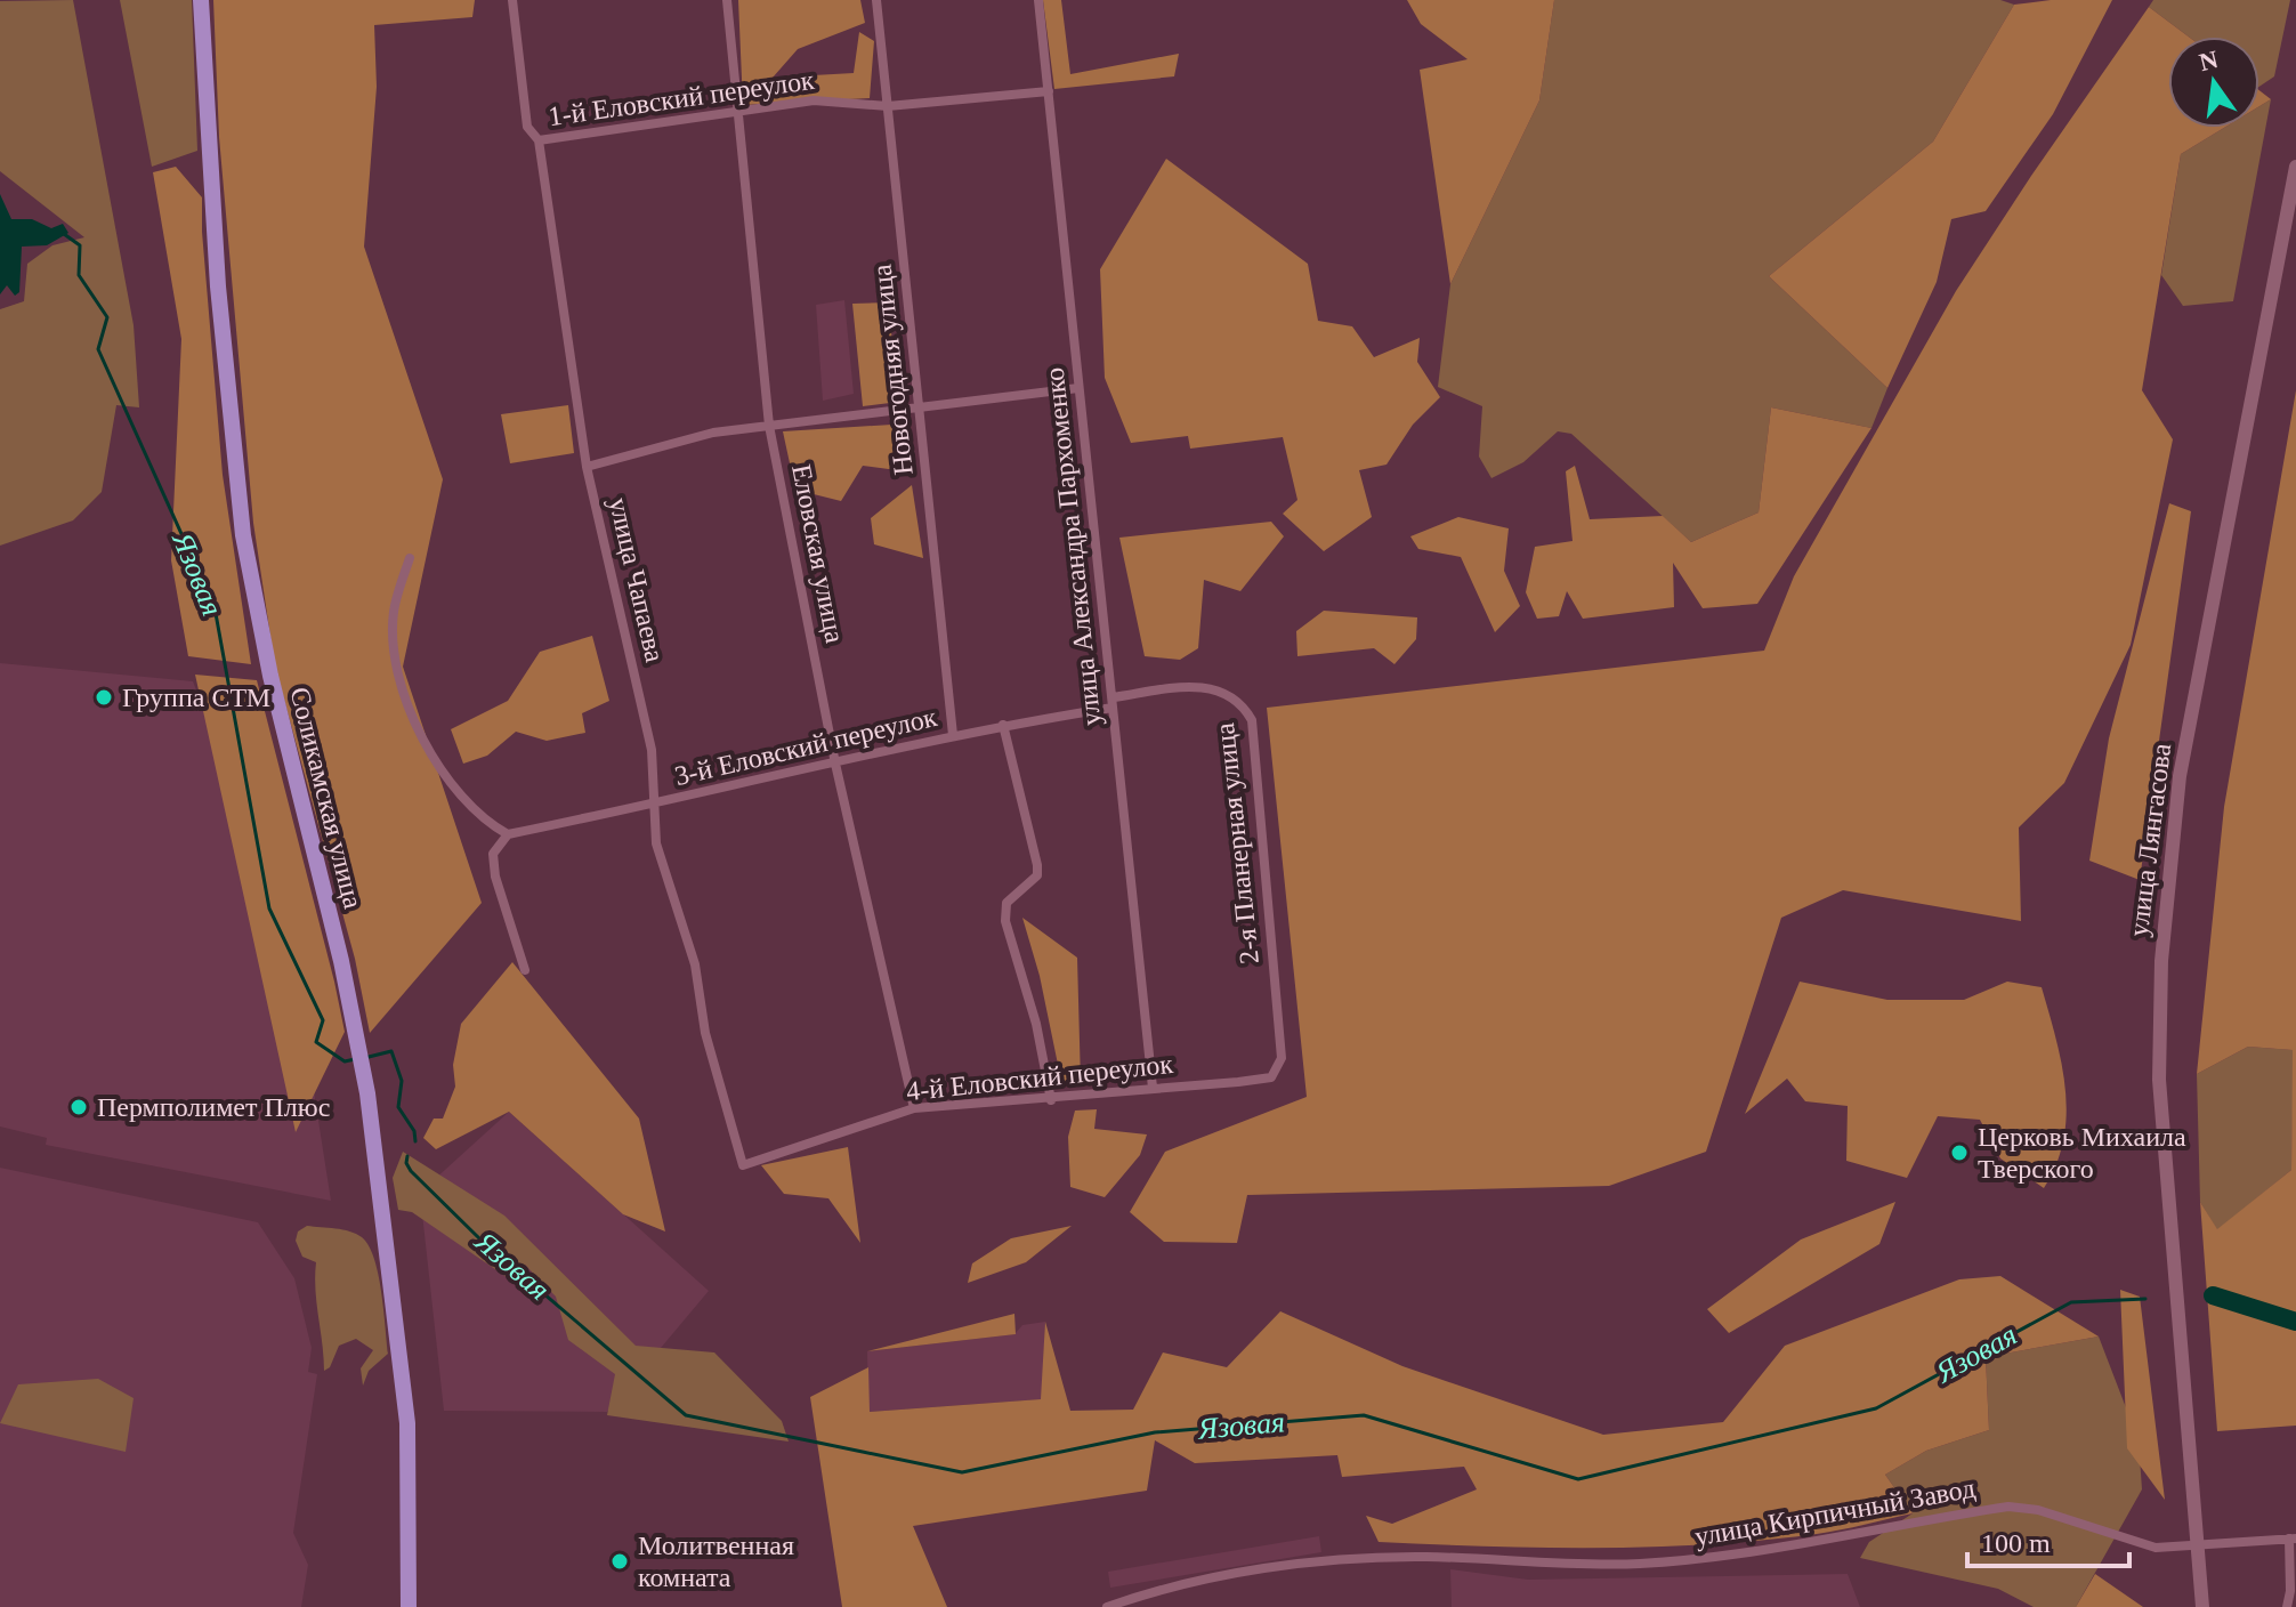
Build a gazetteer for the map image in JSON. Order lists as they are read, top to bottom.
{
  "streets": {
    "main road": ["Соликамская улица", "улица Лянгасова"],
    "street": [
      "1-й Еловский переулок",
      "Новогодняя улица",
      "улица Александра Пархоменко",
      "Еловская улица",
      "улица Чапаева",
      "3-й Еловский переулок",
      "2-я Планерная улица",
      "4-й Еловский переулок",
      "улица Кирпичный Завод"
    ]
  },
  "crossings": [
    ["1-й Еловский переулок", "Новогодняя улица"],
    ["1-й Еловский переулок", "улица Александра Пархоменко"],
    ["1-й Еловский переулок", "Еловская улица"],
    ["1-й Еловский переулок", "улица Чапаева"],
    ["Новогодняя улица", "3-й Еловский переулок"],
    ["улица Александра Пархоменко", "3-й Еловский переулок"],
    ["улица Александра Пархоменко", "2-я Планерная улица"],
    ["улица Александра Пархоменко", "4-й Еловский переулок"],
    ["Еловская улица", "3-й Еловский переулок"],
    ["Еловская улица", "4-й Еловский переулок"],
    ["улица Чапаева", "3-й Еловский переулок"],
    ["улица Чапаева", "4-й Еловский переулок"],
    ["3-й Еловский переулок", "2-я Планерная улица"],
    ["2-я Планерная улица", "4-й Еловский переулок"]
  ],
  "water": ["Язовая"],
  "places": [
    "Группа СТМ",
    "Пермполимет Плюс",
    "Церковь Михаила Тверского",
    "Молитвенная комната"
  ],
  "scale_bar": "100 m",
  "north": "top"
}
